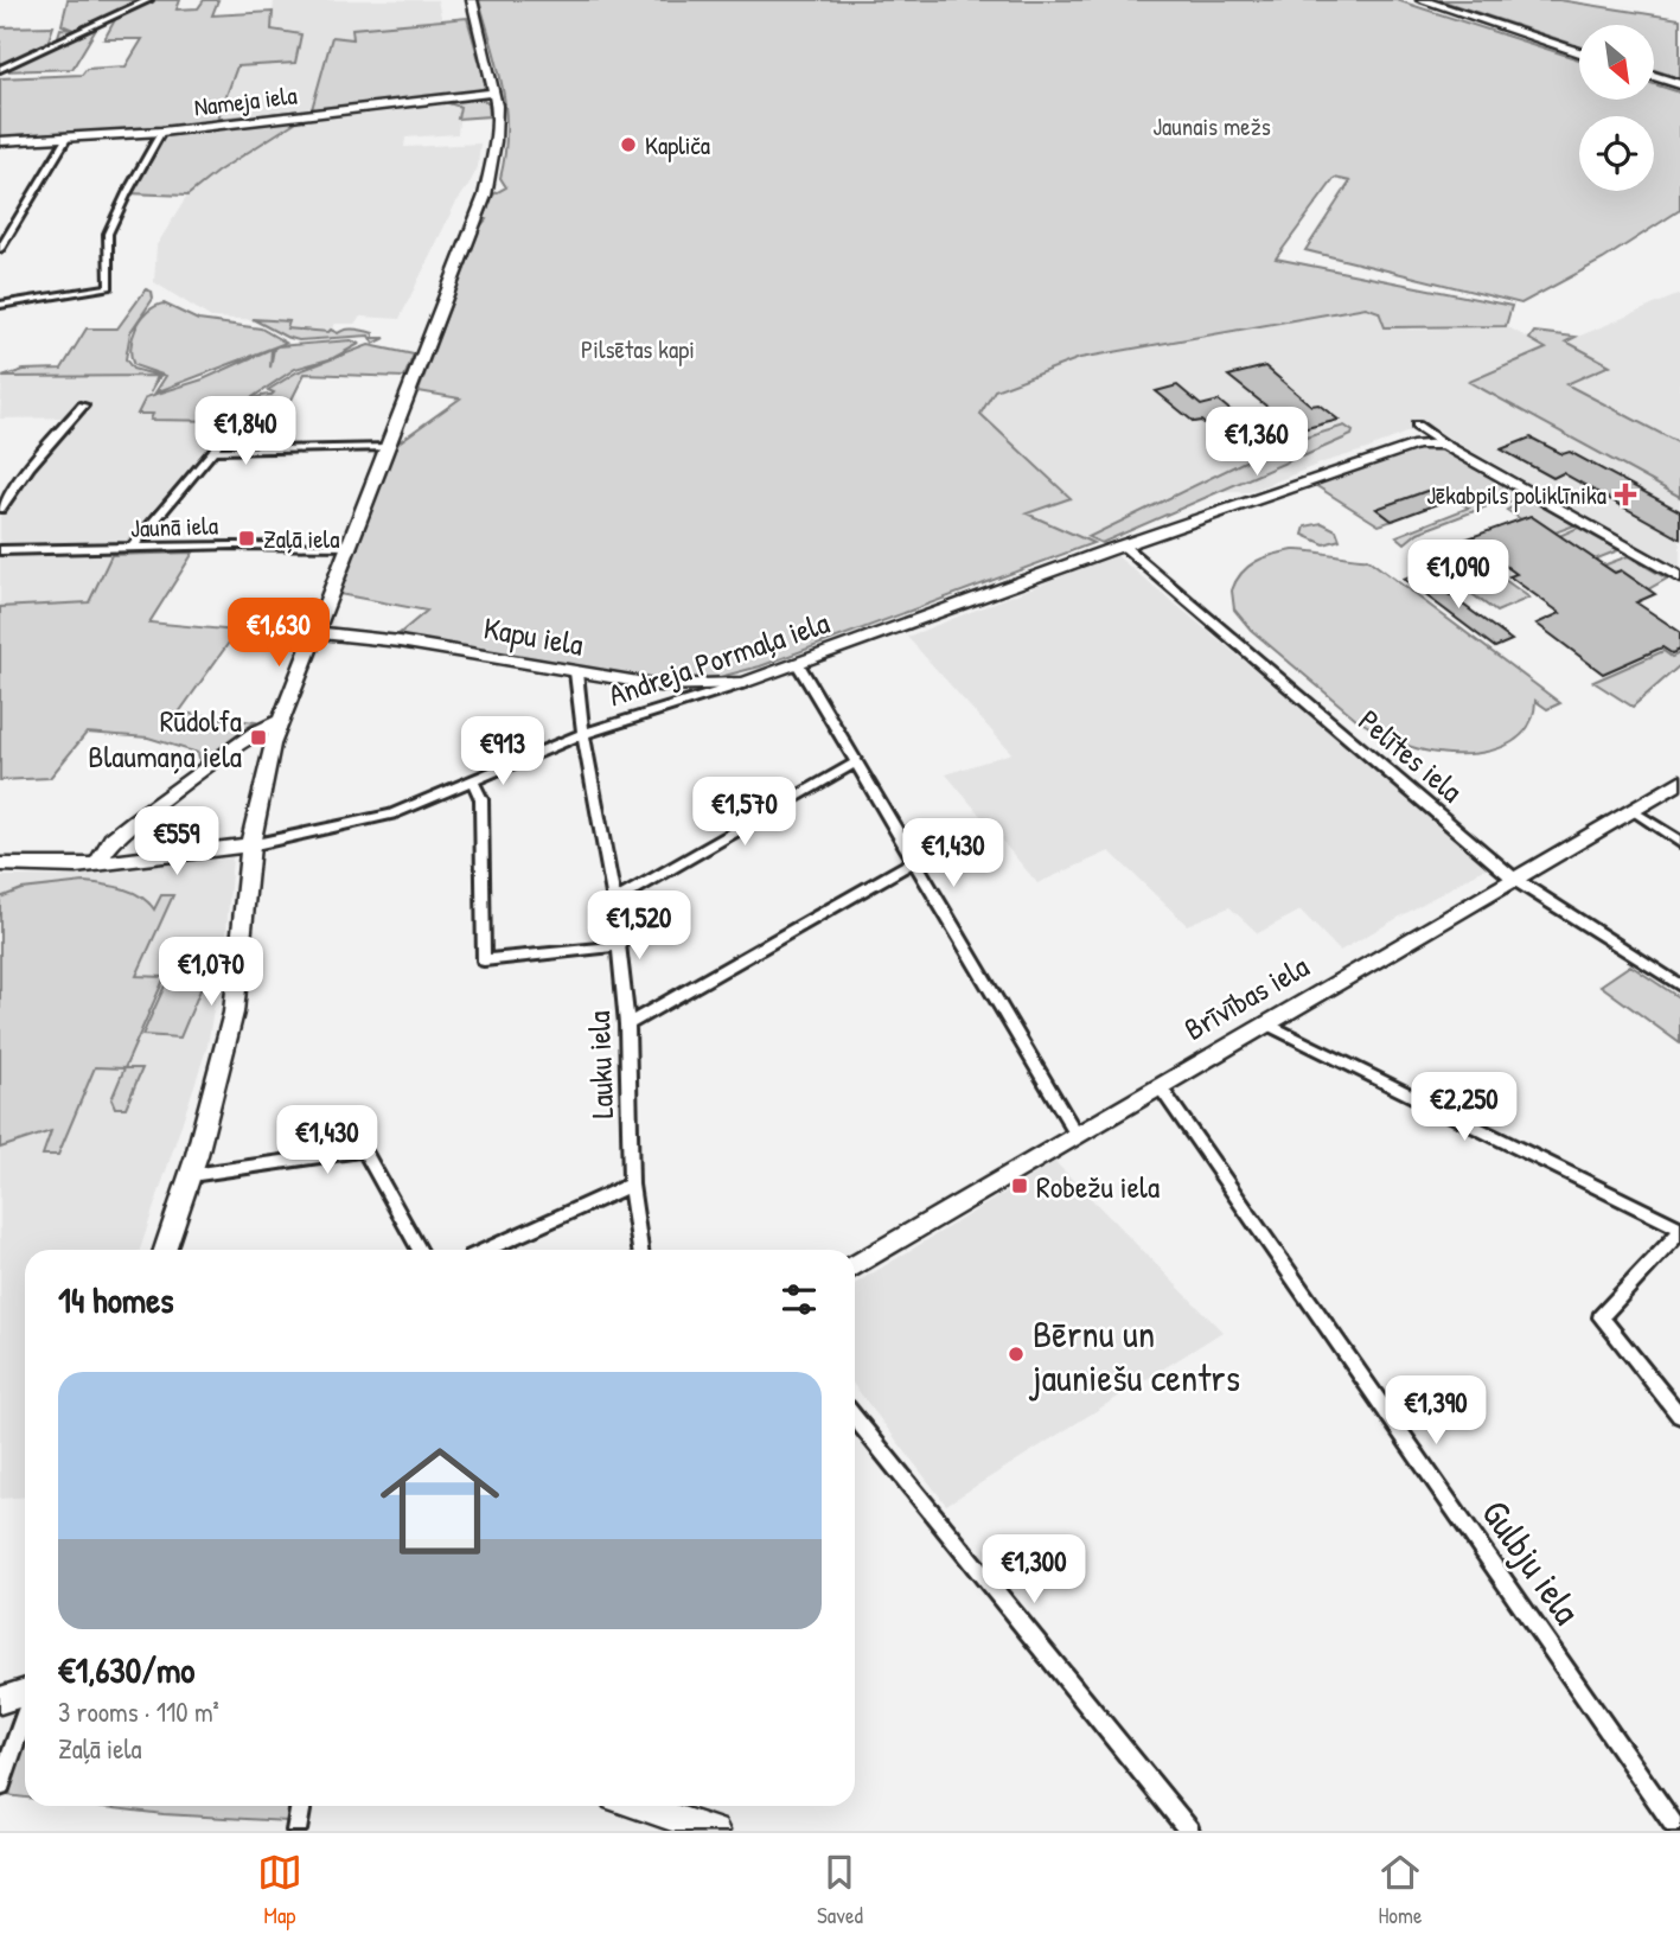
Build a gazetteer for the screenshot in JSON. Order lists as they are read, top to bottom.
{
  "streets": {
    "main road": [
      "Nameja iela",
      "Kapu iela",
      "Andreja Pormaļa iela",
      "Brīvības iela"
    ],
    "street": [
      "Jaunā iela",
      "Pelītes iela",
      "Lauku iela",
      "Gulbju iela"
    ]
  },
  "crossings": [
    ["Kapu iela", "Andreja Pormaļa iela"],
    ["Kapu iela", "Lauku iela"],
    ["Andreja Pormaļa iela", "Pelītes iela"],
    ["Andreja Pormaļa iela", "Lauku iela"],
    ["Pelītes iela", "Brīvības iela"],
    ["Brīvības iela", "Gulbju iela"]
  ],
  "parks": ["Jaunais mežs", "Pilsētas kapi"],
  "places": {
    "other": ["Kapliča", "Bērnu un jauniešu centrs"],
    "health": ["Jēkabpils poliklīnika"],
    "transit": ["Zaļā iela", "Rūdolfa Blaumaņa iela", "Robežu iela"]
  },
  "north": "bottom right",
  "page": {
    "price": [
      "€1,840",
      "€1,360",
      "€1,090",
      "€1,630",
      "€913",
      "€1,570",
      "€559",
      "€1,430",
      "€1,520",
      "€1,070",
      "€2,250",
      "€1,430",
      "€1,390",
      "€1,300"
    ],
    "heading": "14 homes",
    "list": [
      {
        "name": "€1,630/mo",
        "note": "3 rooms · 110 m² · Zaļā iela"
      }
    ],
    "tabs": ["Map", "Saved", "Home"]
  }
}
